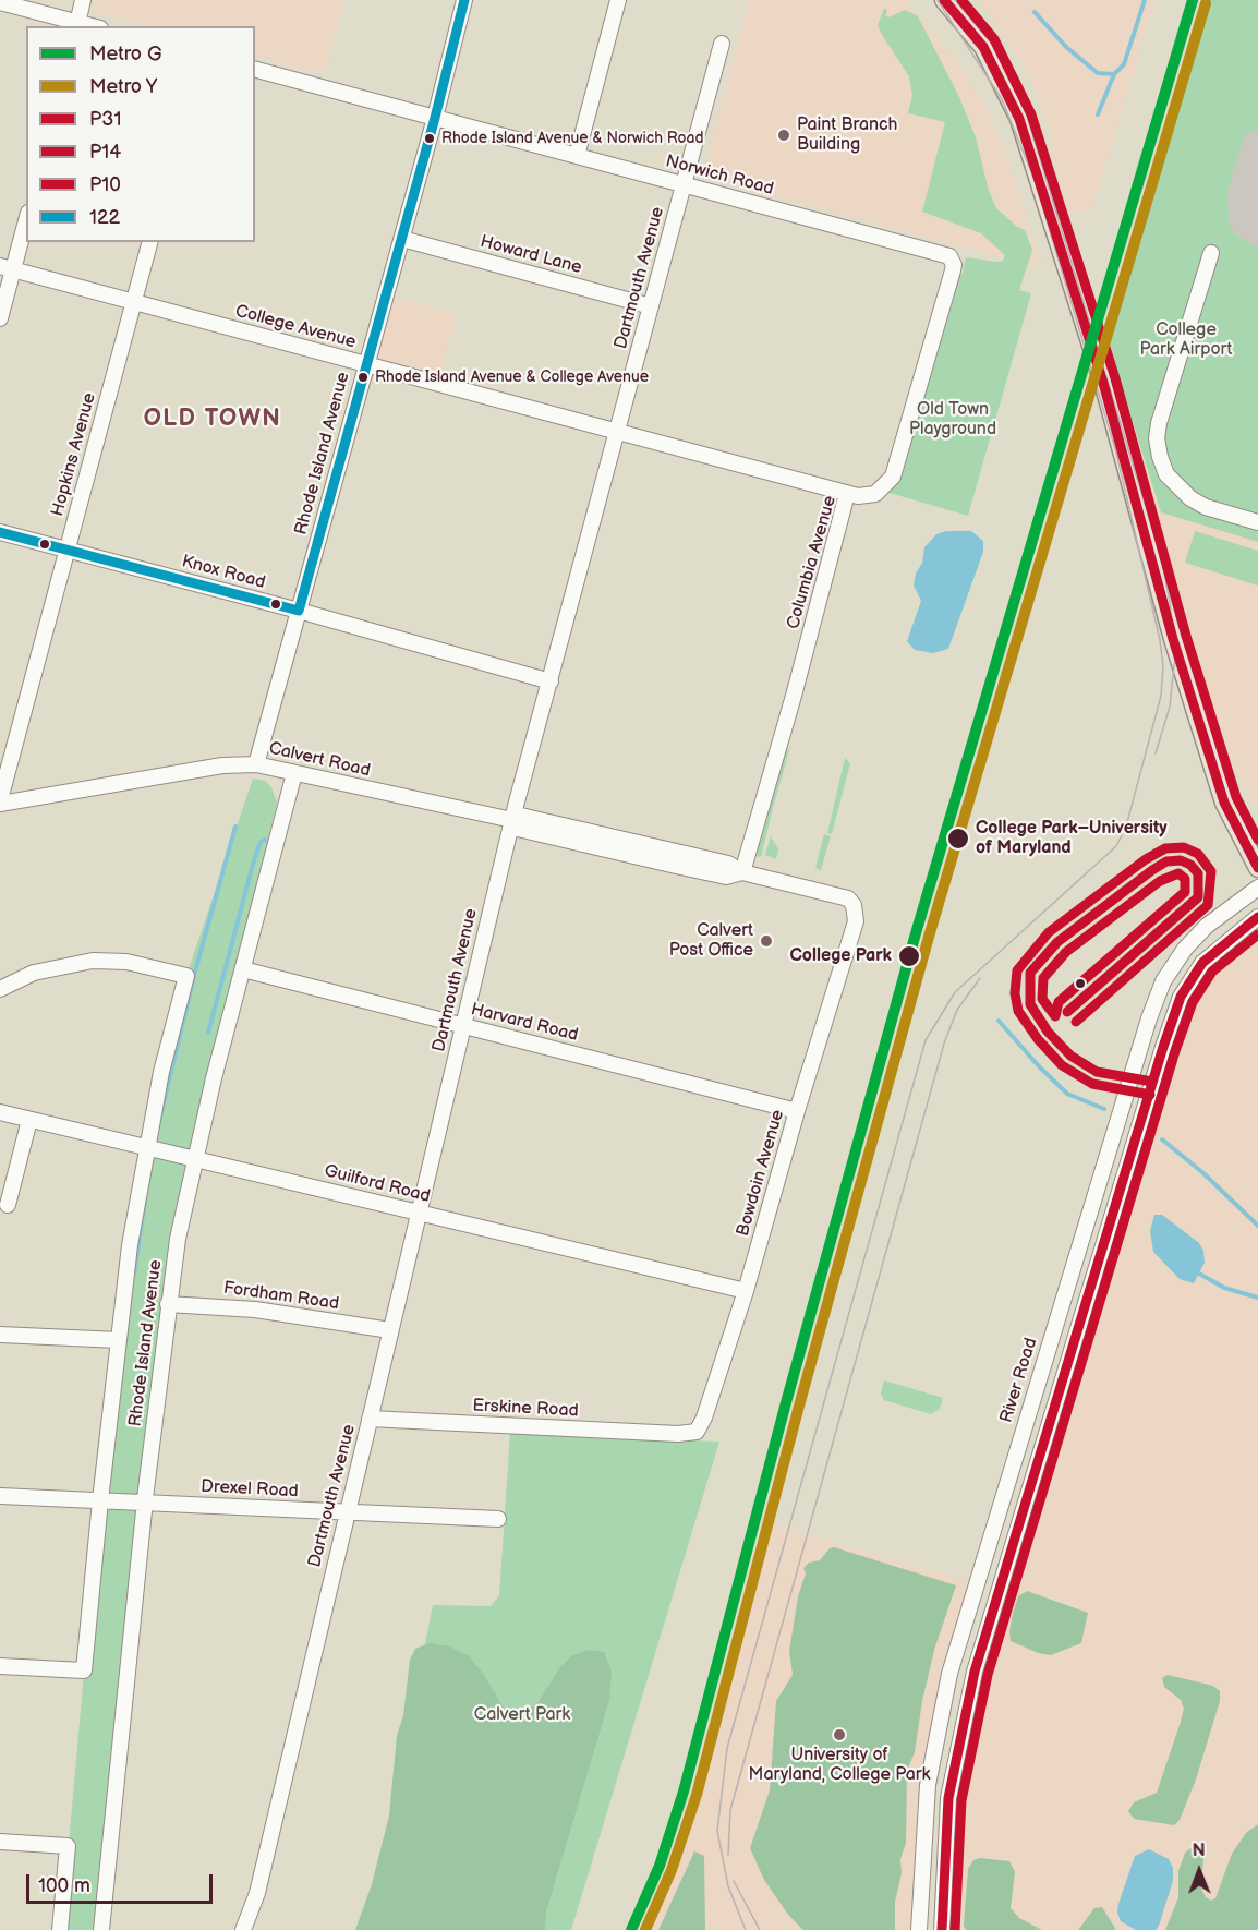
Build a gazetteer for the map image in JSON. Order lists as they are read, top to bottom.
{
  "streets": {
    "street": [
      "Norwich Road",
      "Howard Lane",
      "Dartmouth Avenue",
      "College Avenue",
      "Rhode Island Avenue",
      "Hopkins Avenue",
      "Columbia Avenue",
      "Knox Road",
      "Calvert Road",
      "Harvard Road",
      "Bowdoin Avenue",
      "Guilford Road",
      "Fordham Road",
      "River Road",
      "Erskine Road",
      "Drexel Road"
    ]
  },
  "crossings": [
    ["Norwich Road", "Dartmouth Avenue"],
    ["Norwich Road", "Rhode Island Avenue"],
    ["Norwich Road", "Columbia Avenue"],
    ["Howard Lane", "Dartmouth Avenue"],
    ["Howard Lane", "Rhode Island Avenue"],
    ["Dartmouth Avenue", "College Avenue"],
    ["Dartmouth Avenue", "Knox Road"],
    ["Dartmouth Avenue", "Calvert Road"],
    ["Dartmouth Avenue", "Harvard Road"],
    ["Dartmouth Avenue", "Guilford Road"],
    ["Dartmouth Avenue", "Fordham Road"],
    ["Dartmouth Avenue", "Erskine Road"],
    ["Dartmouth Avenue", "Drexel Road"],
    ["College Avenue", "Rhode Island Avenue"],
    ["College Avenue", "Hopkins Avenue"],
    ["College Avenue", "Columbia Avenue"],
    ["Rhode Island Avenue", "Knox Road"],
    ["Rhode Island Avenue", "Calvert Road"],
    ["Rhode Island Avenue", "Harvard Road"],
    ["Rhode Island Avenue", "Guilford Road"],
    ["Rhode Island Avenue", "Fordham Road"],
    ["Rhode Island Avenue", "Drexel Road"],
    ["Hopkins Avenue", "Knox Road"],
    ["Hopkins Avenue", "Calvert Road"],
    ["Columbia Avenue", "Calvert Road"],
    ["Calvert Road", "Bowdoin Avenue"],
    ["Harvard Road", "Bowdoin Avenue"],
    ["Bowdoin Avenue", "Guilford Road"],
    ["Bowdoin Avenue", "Erskine Road"]
  ],
  "districts": ["OLD TOWN"],
  "parks": ["College Park Airport", "Old Town Playground", "Calvert Park"],
  "places": [
    "Paint Branch Building",
    "Rhode Island Avenue & Norwich Road",
    "Rhode Island Avenue & College Avenue",
    "College Park–University of Maryland",
    "Calvert Post Office",
    "College Park",
    "University of Maryland, College Park"
  ],
  "lines": [
    "metro line G",
    "transit line P31",
    "transit line P10",
    "transit line 122",
    "metro line Y",
    "transit line P14"
  ],
  "legend": [
    "Metro G",
    "Metro Y",
    "P31",
    "P14",
    "P10",
    "122"
  ],
  "scale_bar": "100 m",
  "north": "top"
}
